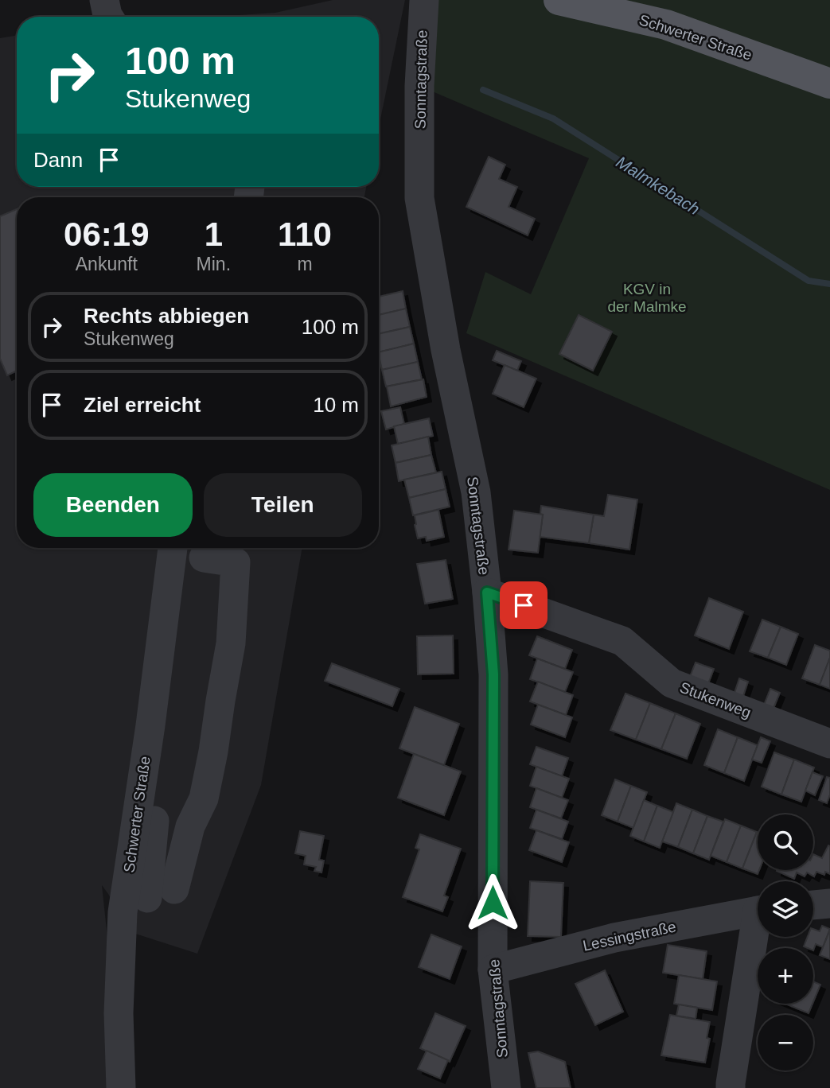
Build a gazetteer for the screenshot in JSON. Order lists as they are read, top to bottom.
{
  "streets": {
    "main road": ["Schwerter Straße"],
    "street": ["Sonntagstraße", "Stukenweg", "Lessingstraße"]
  },
  "crossings": [
    ["Sonntagstraße", "Stukenweg"],
    ["Sonntagstraße", "Lessingstraße"]
  ],
  "water": ["Malmkebach"],
  "parks": ["KGV in der Malmke"],
  "page": {
    "turn": ["100 m", "Stukenweg"],
    "then": "Dann",
    "eta": [
      "06:19",
      "Ankunft",
      "1",
      "Min.",
      "110",
      "m"
    ],
    "list": [
      {
        "name": "Rechts abbiegen",
        "note": "Stukenweg",
        "value": "100 m"
      },
      {
        "name": "Ziel erreicht",
        "value": "10 m"
      }
    ],
    "buttons": ["Beenden", "Teilen"],
    "map_buttons": ["+", "−"]
  }
}
